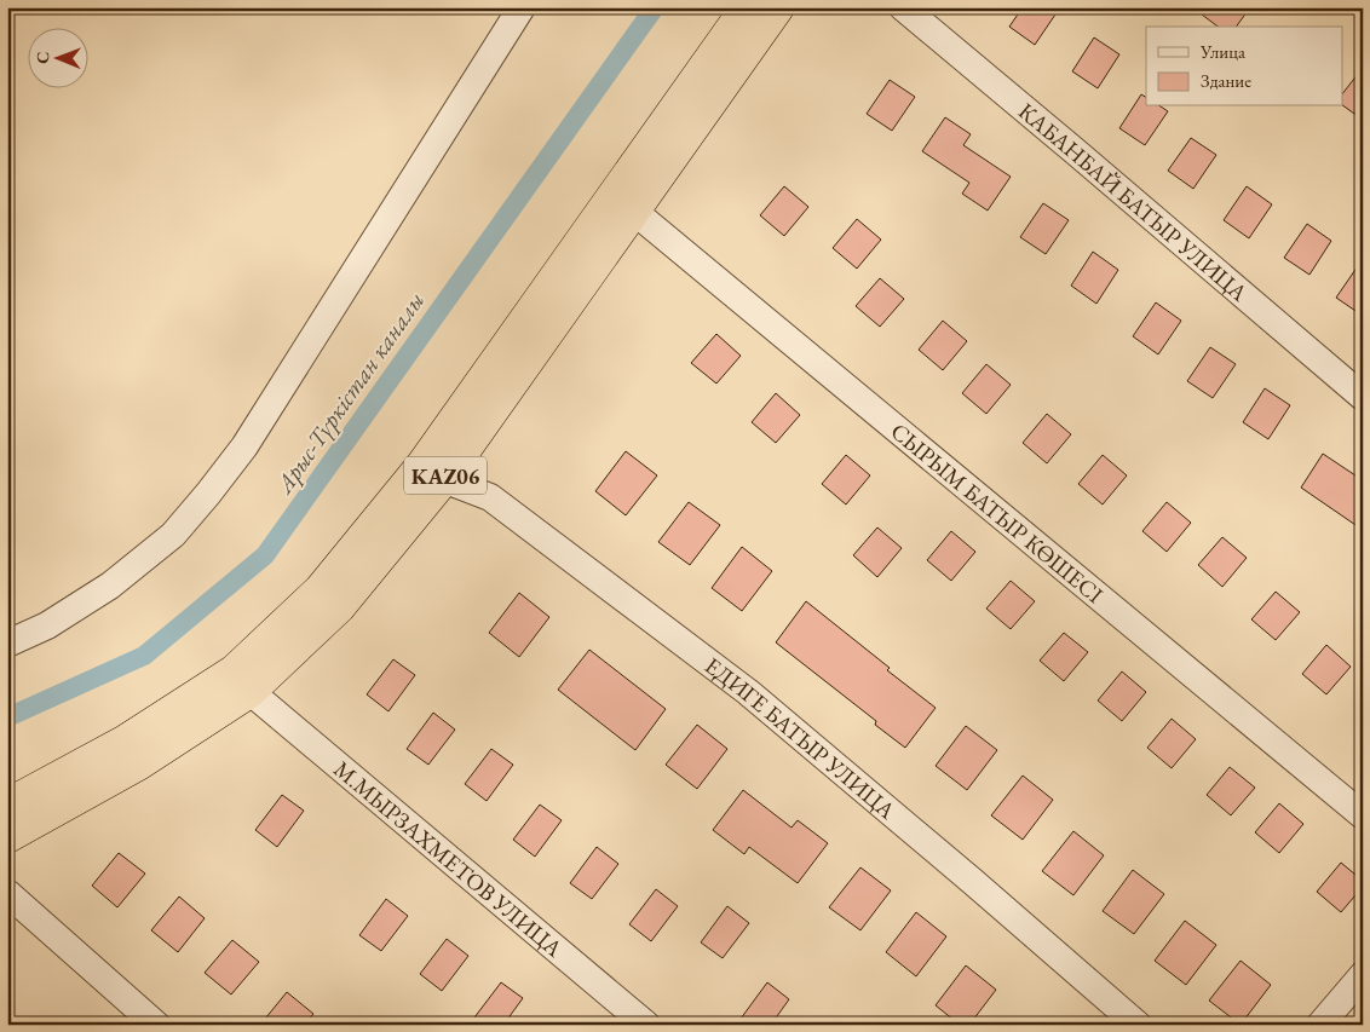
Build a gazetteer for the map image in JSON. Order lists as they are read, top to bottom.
{
  "streets": {
    "highway": ["KАZ06"],
    "street": [
      "КАБАНБАЙ БАТЫР УЛИЦА",
      "СЫРЫМ БАТЫР КӨШЕСІ",
      "ЕДИГЕ БАТЫР УЛИЦА",
      "М.МЫРЗАХМЕТОВ УЛИЦА"
    ]
  },
  "crossings": [
    ["KАZ06", "СЫРЫМ БАТЫР КӨШЕСІ"],
    ["KАZ06", "ЕДИГЕ БАТЫР УЛИЦА"],
    ["KАZ06", "М.МЫРЗАХМЕТОВ УЛИЦА"]
  ],
  "water": ["Арыс-Түркістан каналы"],
  "legend": ["Улица", "Здание"],
  "north": "left"
}
